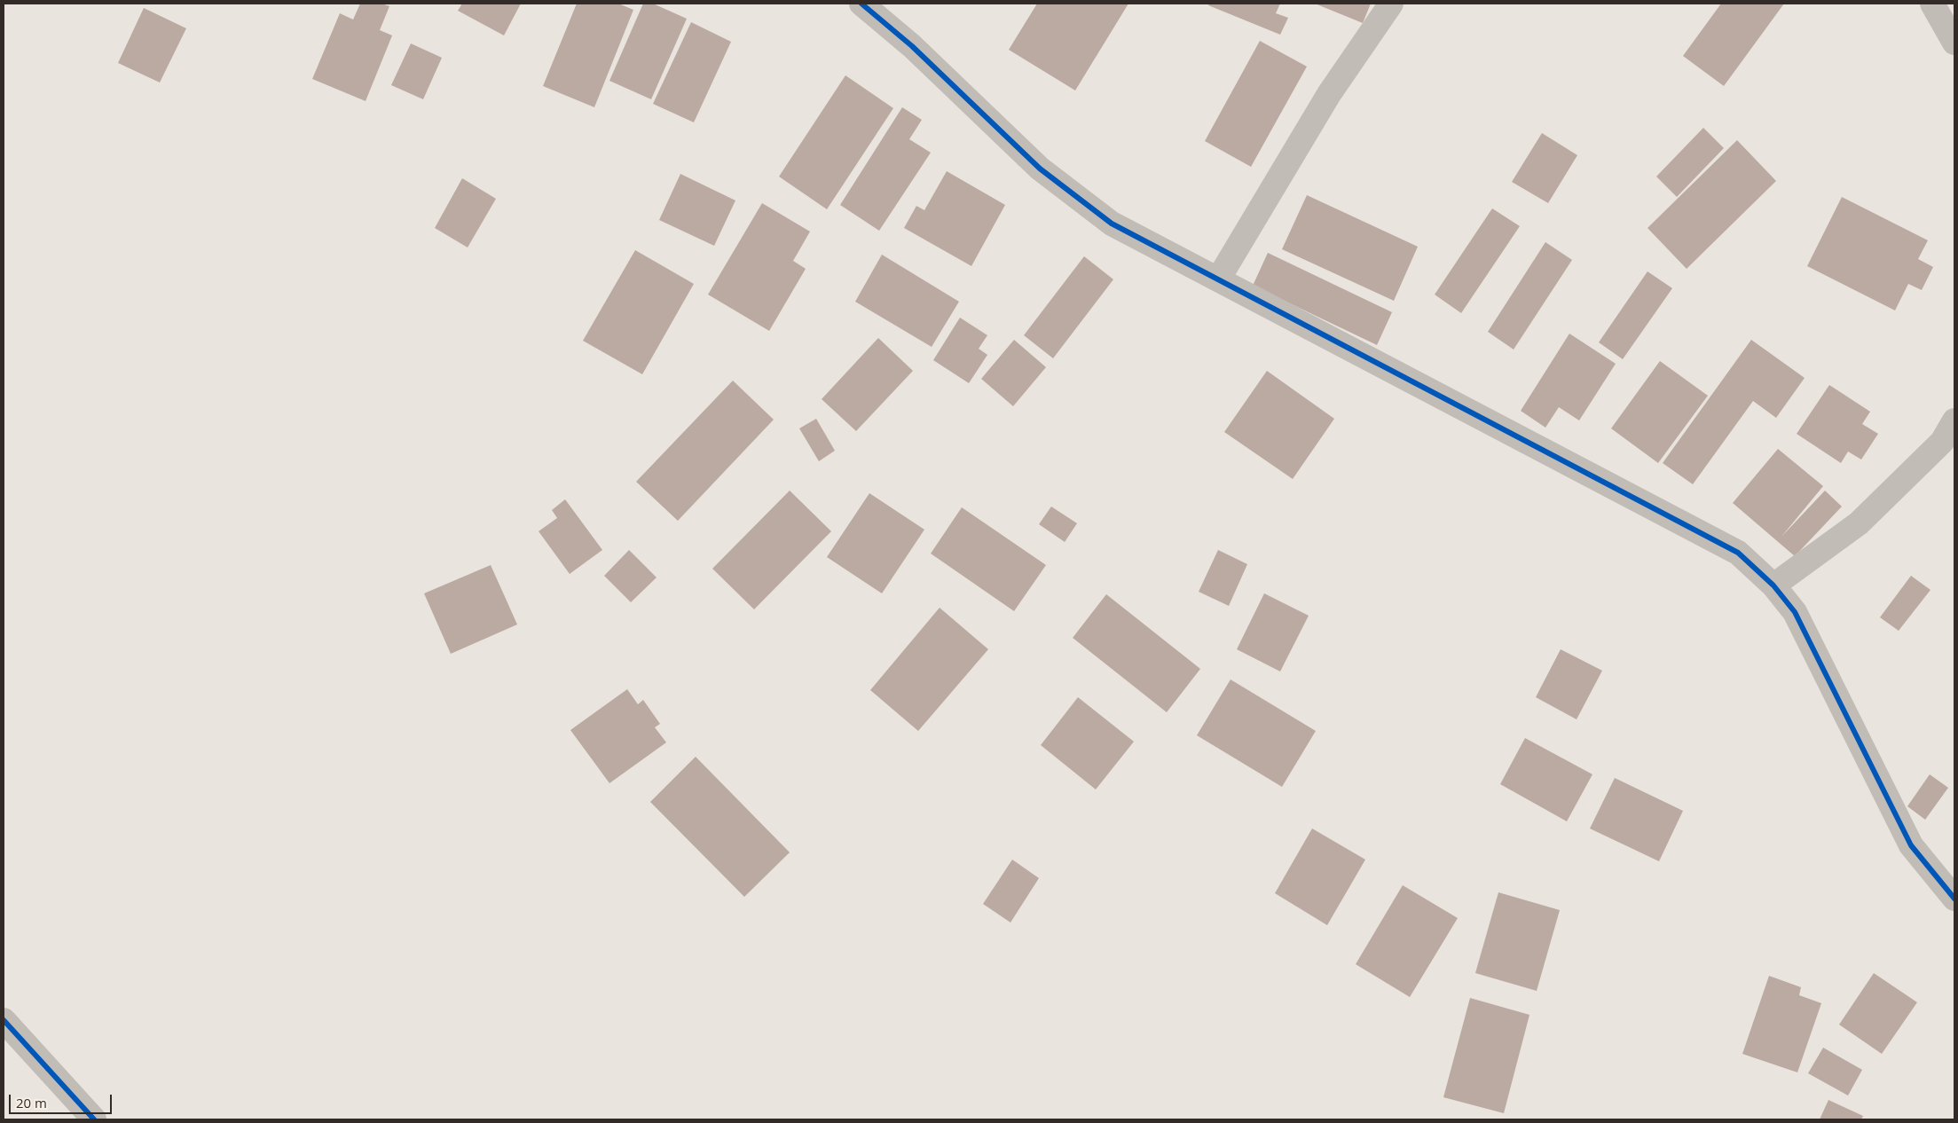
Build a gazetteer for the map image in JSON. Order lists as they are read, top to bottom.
{
  "scale_bar": "20 m"
}
